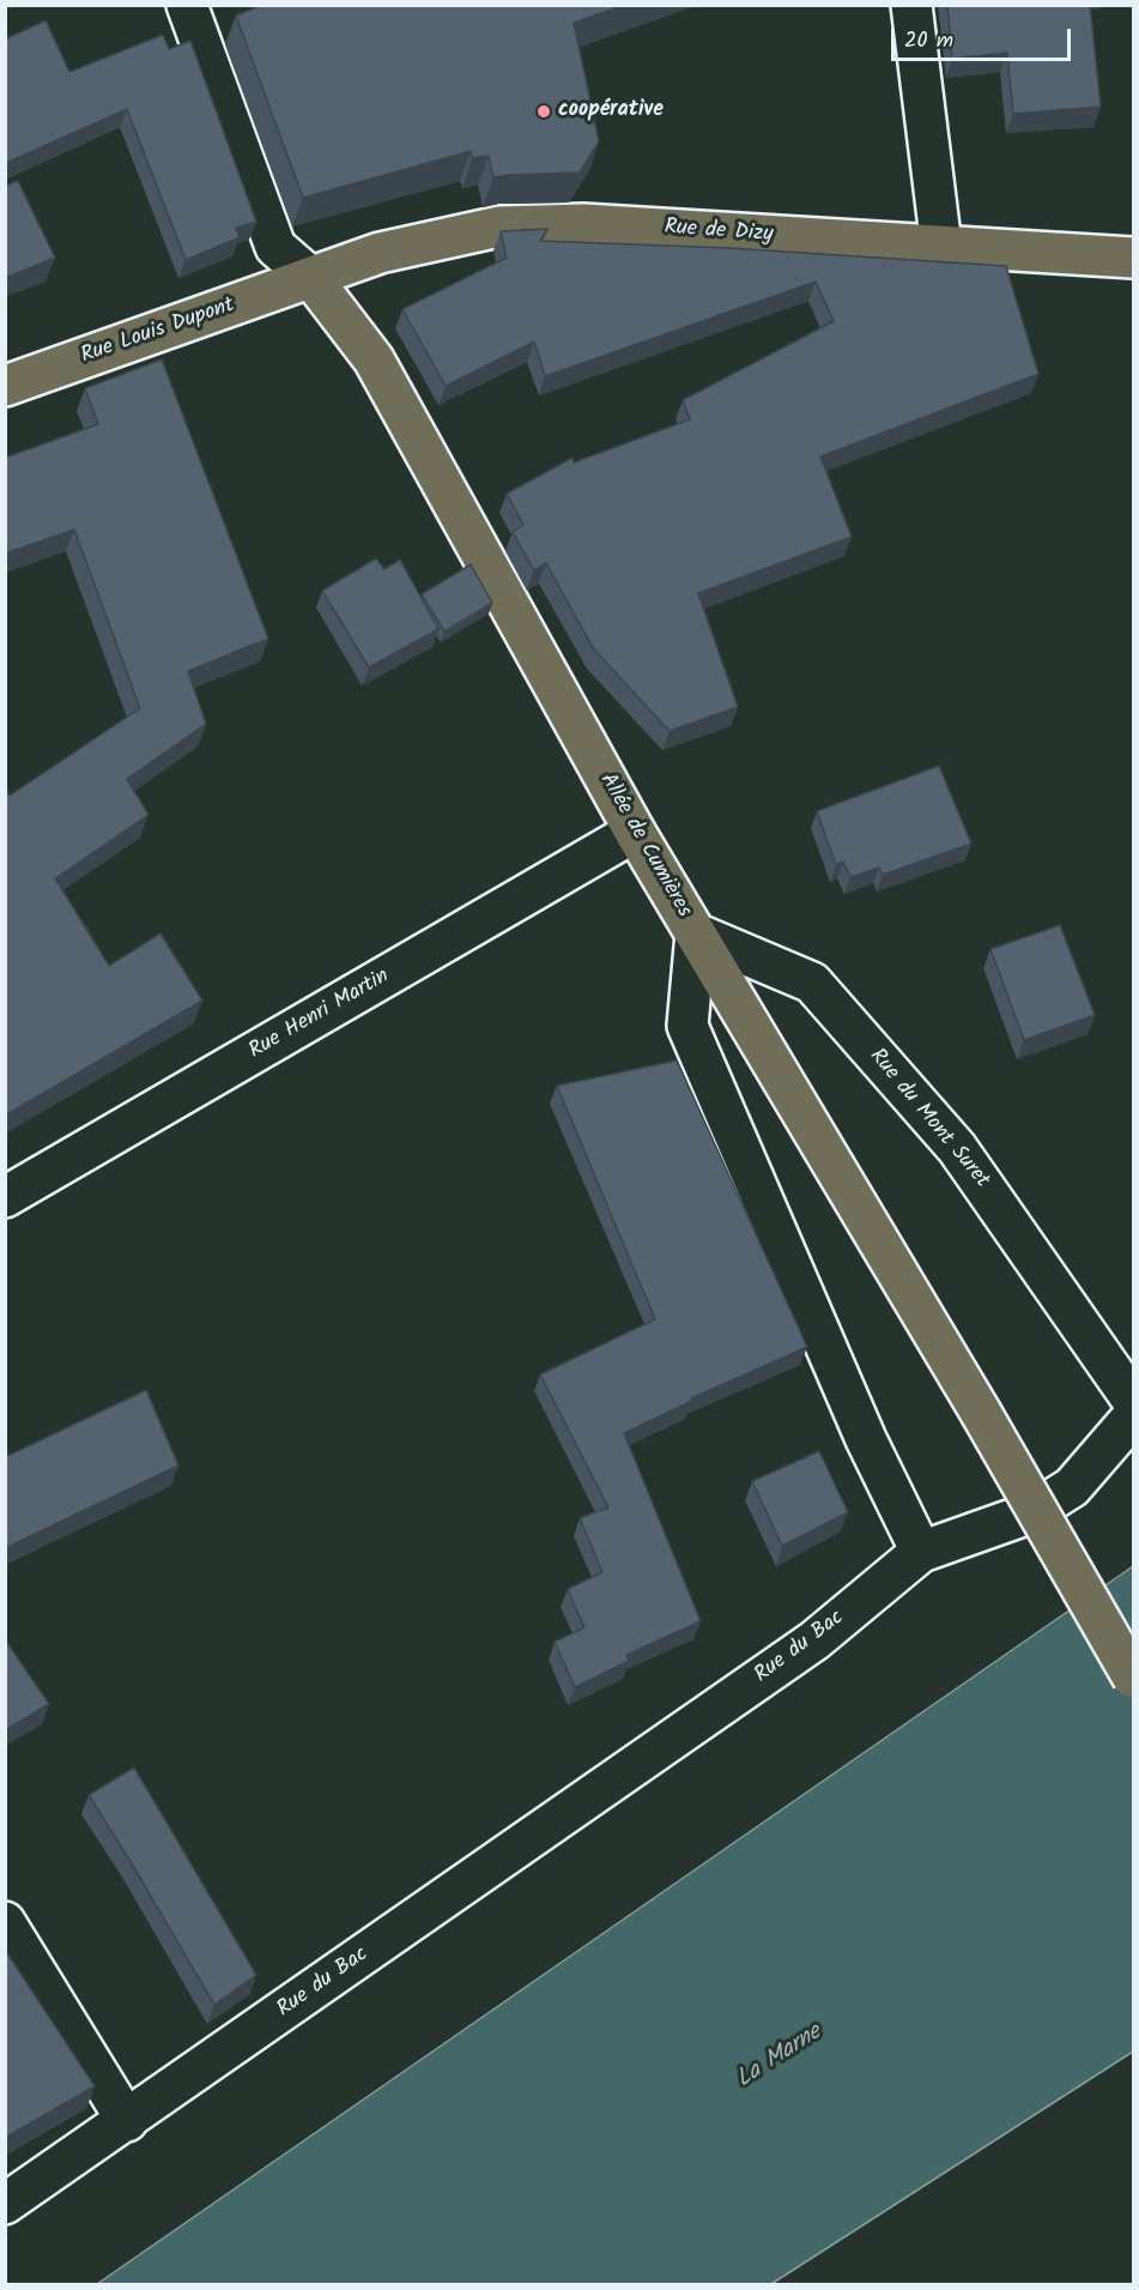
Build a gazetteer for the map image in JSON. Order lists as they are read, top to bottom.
{
  "streets": {
    "main road": ["Rue de Dizy", "Rue Louis Dupont", "Allée de Cumières"],
    "street": ["Rue Henri Martin", "Rue du Mont Suret", "Rue du Bac"]
  },
  "crossings": [
    ["Rue de Dizy", "Rue Louis Dupont"],
    ["Rue de Dizy", "Allée de Cumières"],
    ["Rue Louis Dupont", "Allée de Cumières"],
    ["Allée de Cumières", "Rue Henri Martin"],
    ["Allée de Cumières", "Rue du Mont Suret"]
  ],
  "water": ["La Marne"],
  "places": ["coopérative"],
  "scale_bar": "20 m"
}
